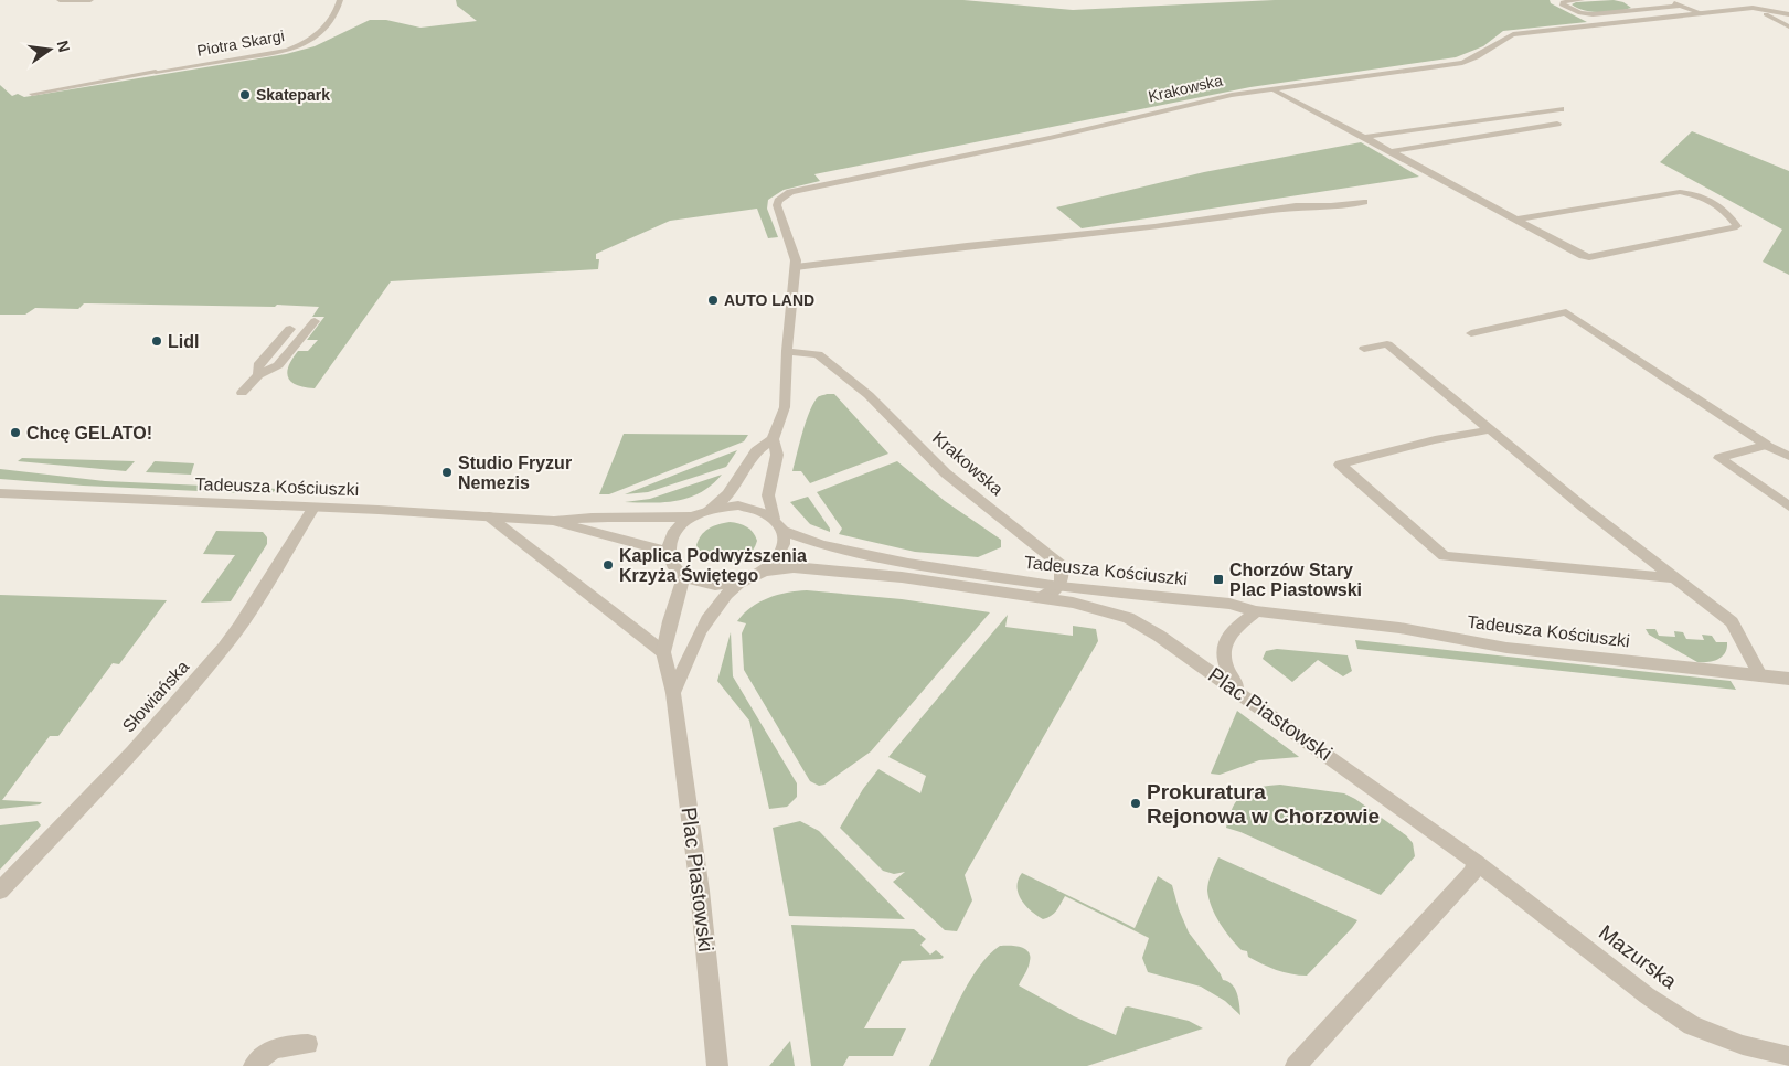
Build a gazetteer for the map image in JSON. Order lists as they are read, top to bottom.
{
  "streets": {
    "street": [
      "Piotra Skargi",
      "Krakowska",
      "Tadeusza Kościuszki",
      "Słowiańska",
      "Plac Piastowski",
      "Mazurska"
    ]
  },
  "crossings": [
    ["Krakowska", "Tadeusza Kościuszki"],
    ["Krakowska", "Plac Piastowski"],
    ["Tadeusza Kościuszki", "Słowiańska"],
    ["Tadeusza Kościuszki", "Plac Piastowski"],
    ["Plac Piastowski", "Mazurska"]
  ],
  "places": {
    "other": [
      "Skatepark",
      "AUTO LAND",
      "Lidl",
      "Chcę GELATO!",
      "Studio Fryzur Nemezis",
      "Kaplica Podwyższenia Krzyża Świętego",
      "Prokuratura Rejonowa w Chorzowie"
    ],
    "transit": ["Chorzów Stary Plac Piastowski"]
  },
  "north": "right"
}
